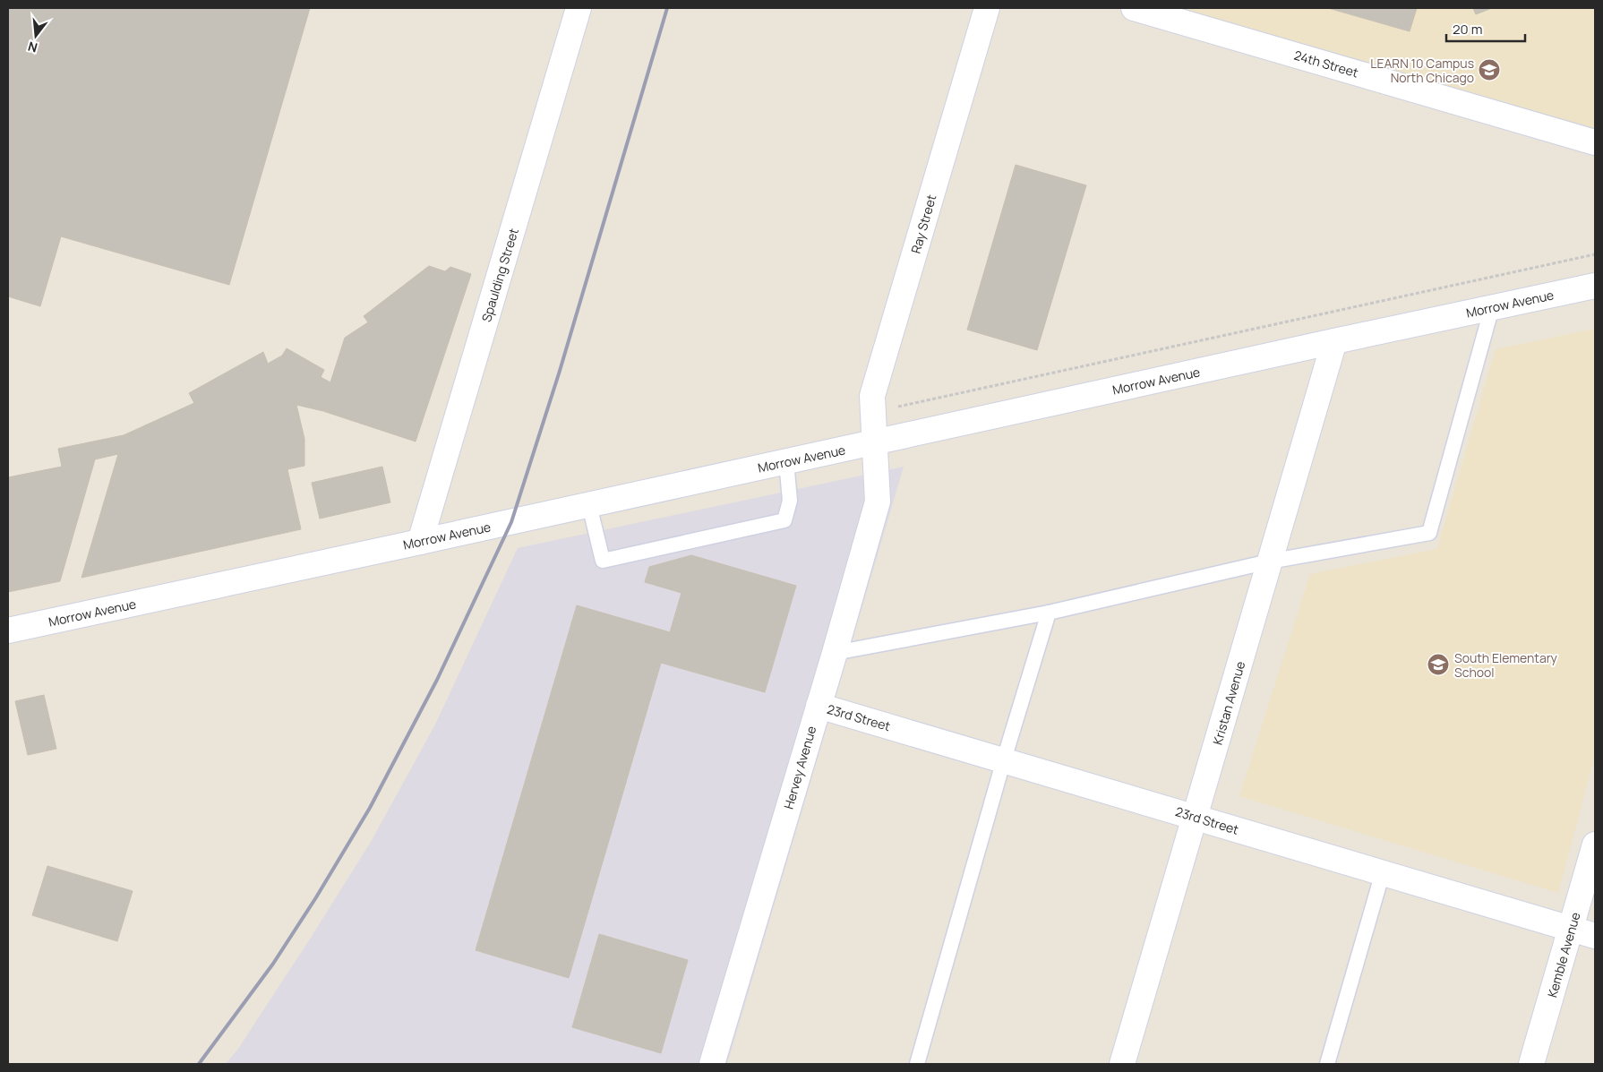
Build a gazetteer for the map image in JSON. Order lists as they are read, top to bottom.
{
  "streets": {
    "street": [
      "24th Street",
      "Ray Street",
      "Spaulding Street",
      "Morrow Avenue",
      "Kristan Avenue",
      "23rd Street",
      "Hervey Avenue",
      "Kemble Avenue"
    ]
  },
  "crossings": [
    ["Ray Street", "Morrow Avenue"],
    ["Ray Street", "Hervey Avenue"],
    ["Spaulding Street", "Morrow Avenue"],
    ["Morrow Avenue", "Kristan Avenue"],
    ["Morrow Avenue", "Hervey Avenue"],
    ["Kristan Avenue", "23rd Street"],
    ["23rd Street", "Hervey Avenue"],
    ["23rd Street", "Kemble Avenue"]
  ],
  "places": {
    "school or university": ["LEARN 10 Campus North Chicago", "South Elementary School"]
  },
  "scale_bar": "20 m",
  "north": "bottom"
}
